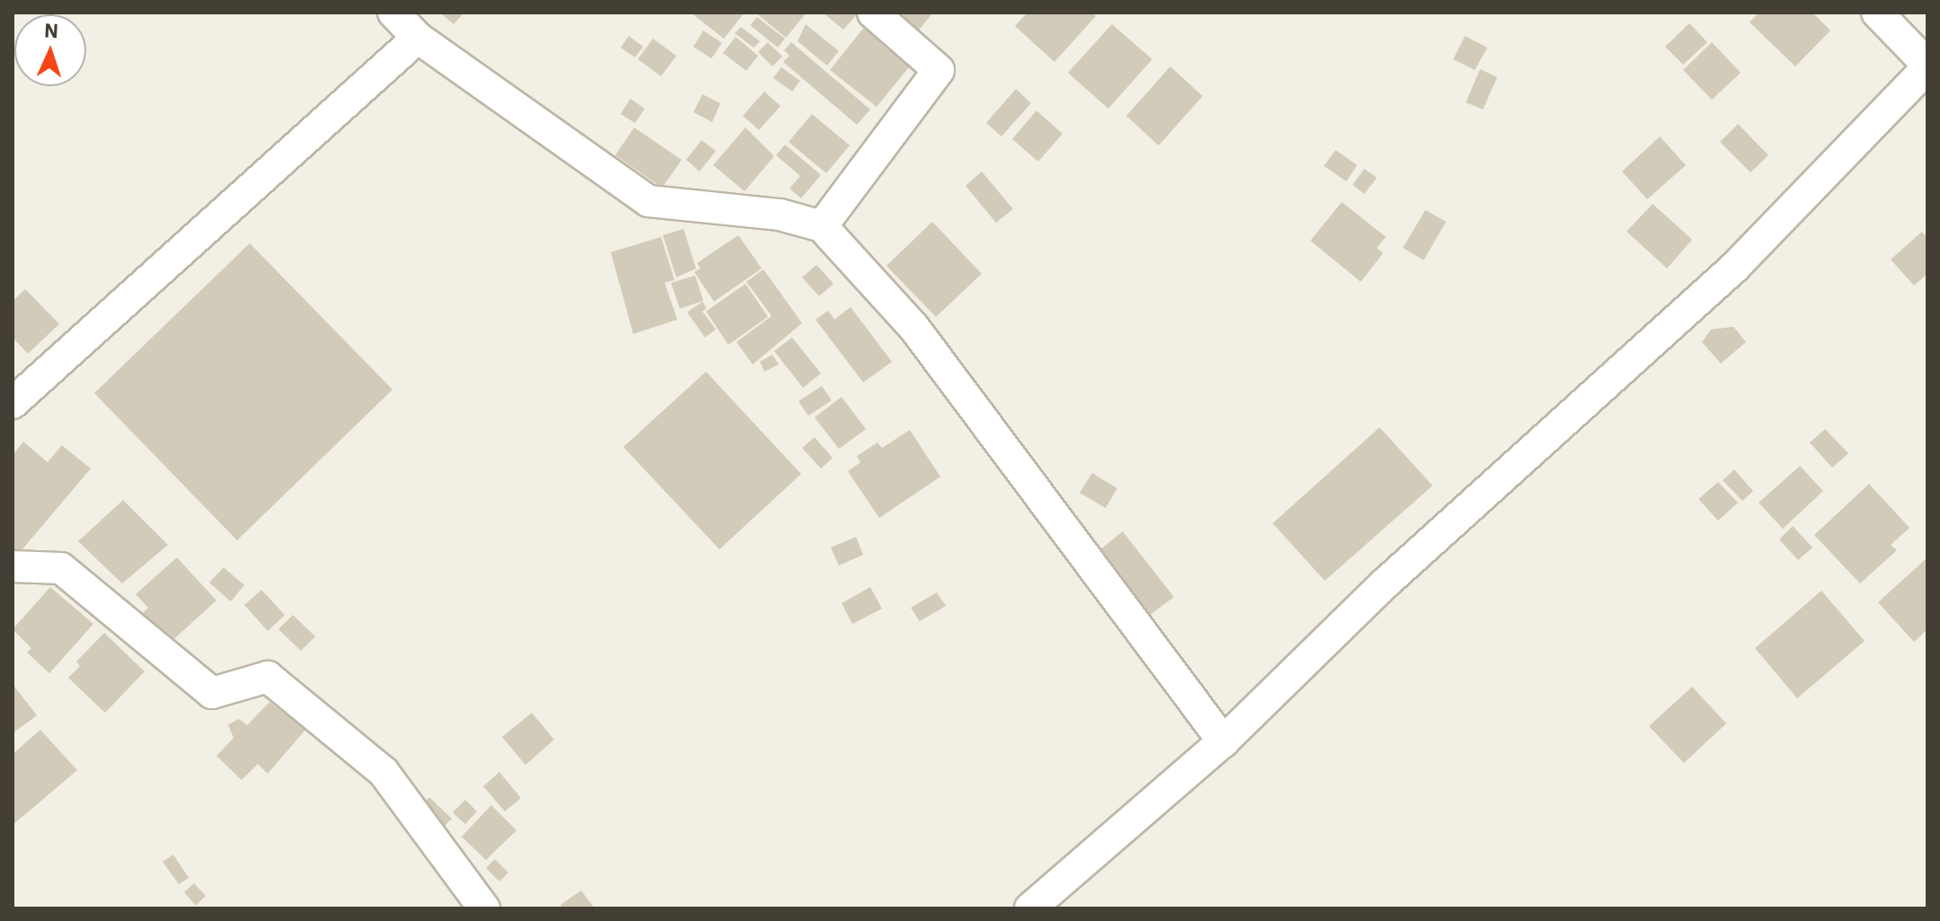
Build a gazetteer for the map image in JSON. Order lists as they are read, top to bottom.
{
  "north": "top"
}
